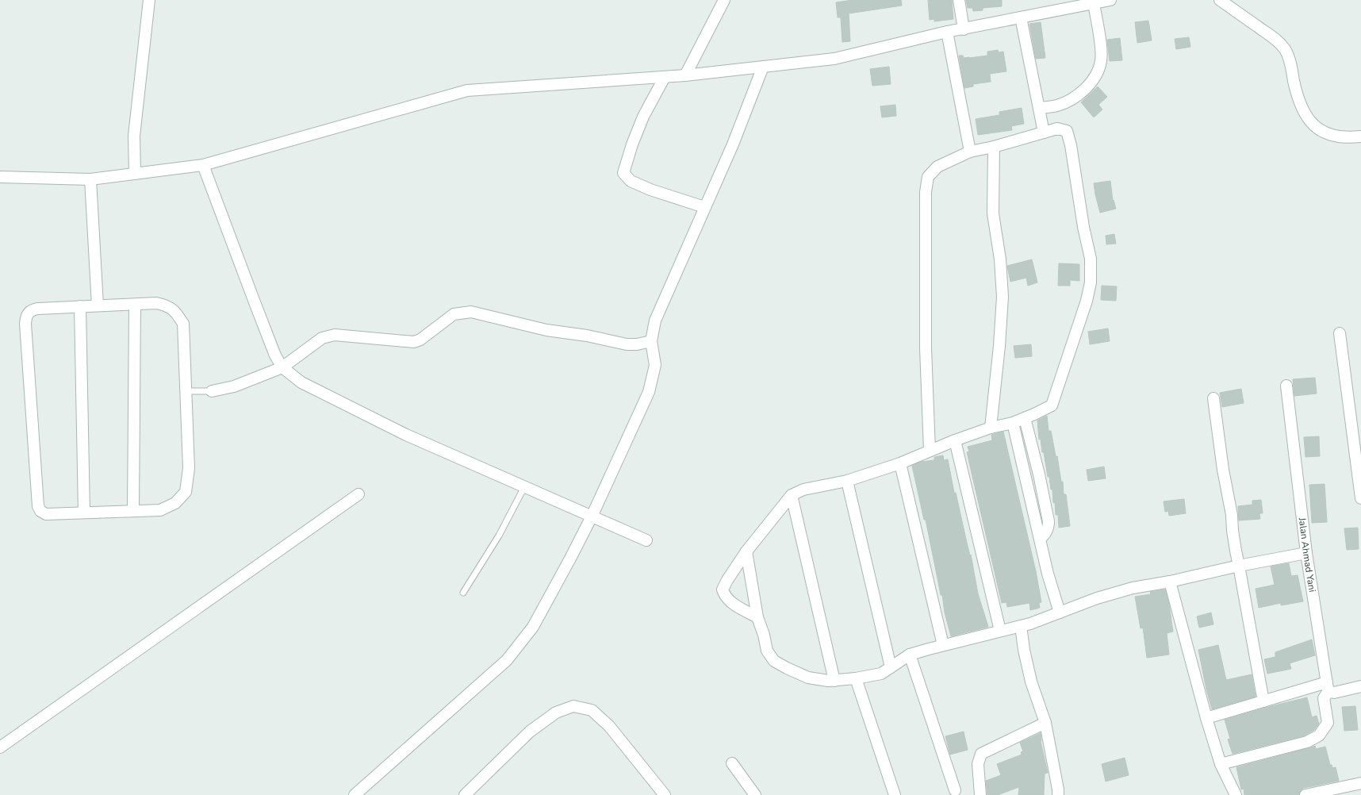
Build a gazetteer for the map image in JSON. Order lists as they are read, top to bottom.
{
  "streets": {
    "street": ["Jalan Ahmad Yani"]
  }
}
